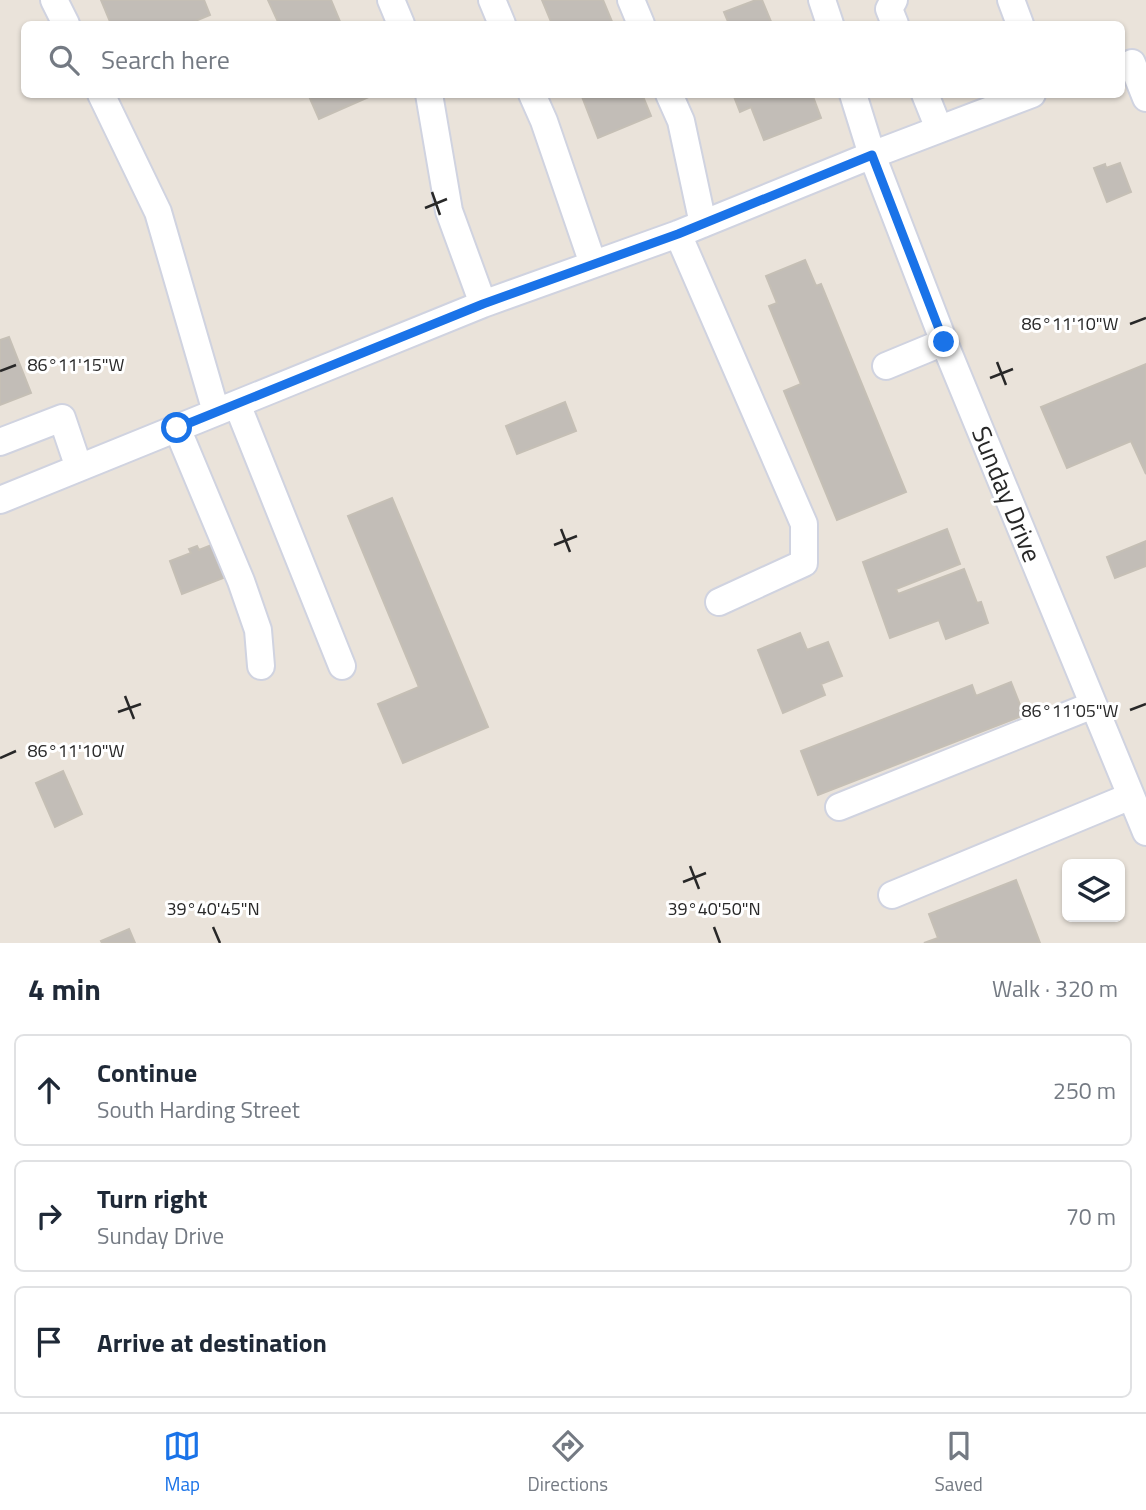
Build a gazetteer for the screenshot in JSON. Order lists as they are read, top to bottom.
{
  "streets": {
    "street": ["Sunday Drive"]
  },
  "page": {
    "search": "Search here",
    "heading": ["4 min", "Walk · 320 m"],
    "list": [
      ["Continue", "South Harding Street", "250 m"],
      ["Turn right", "Sunday Drive", "70 m"],
      "Arrive at destination"
    ],
    "nav": ["Map", "Directions", "Saved"]
  },
  "coordinates": [
    "86°11'10\"W",
    "86°11'15\"W",
    "86°11'05\"W",
    "39°40'45\"N",
    "39°40'50\"N"
  ]
}
